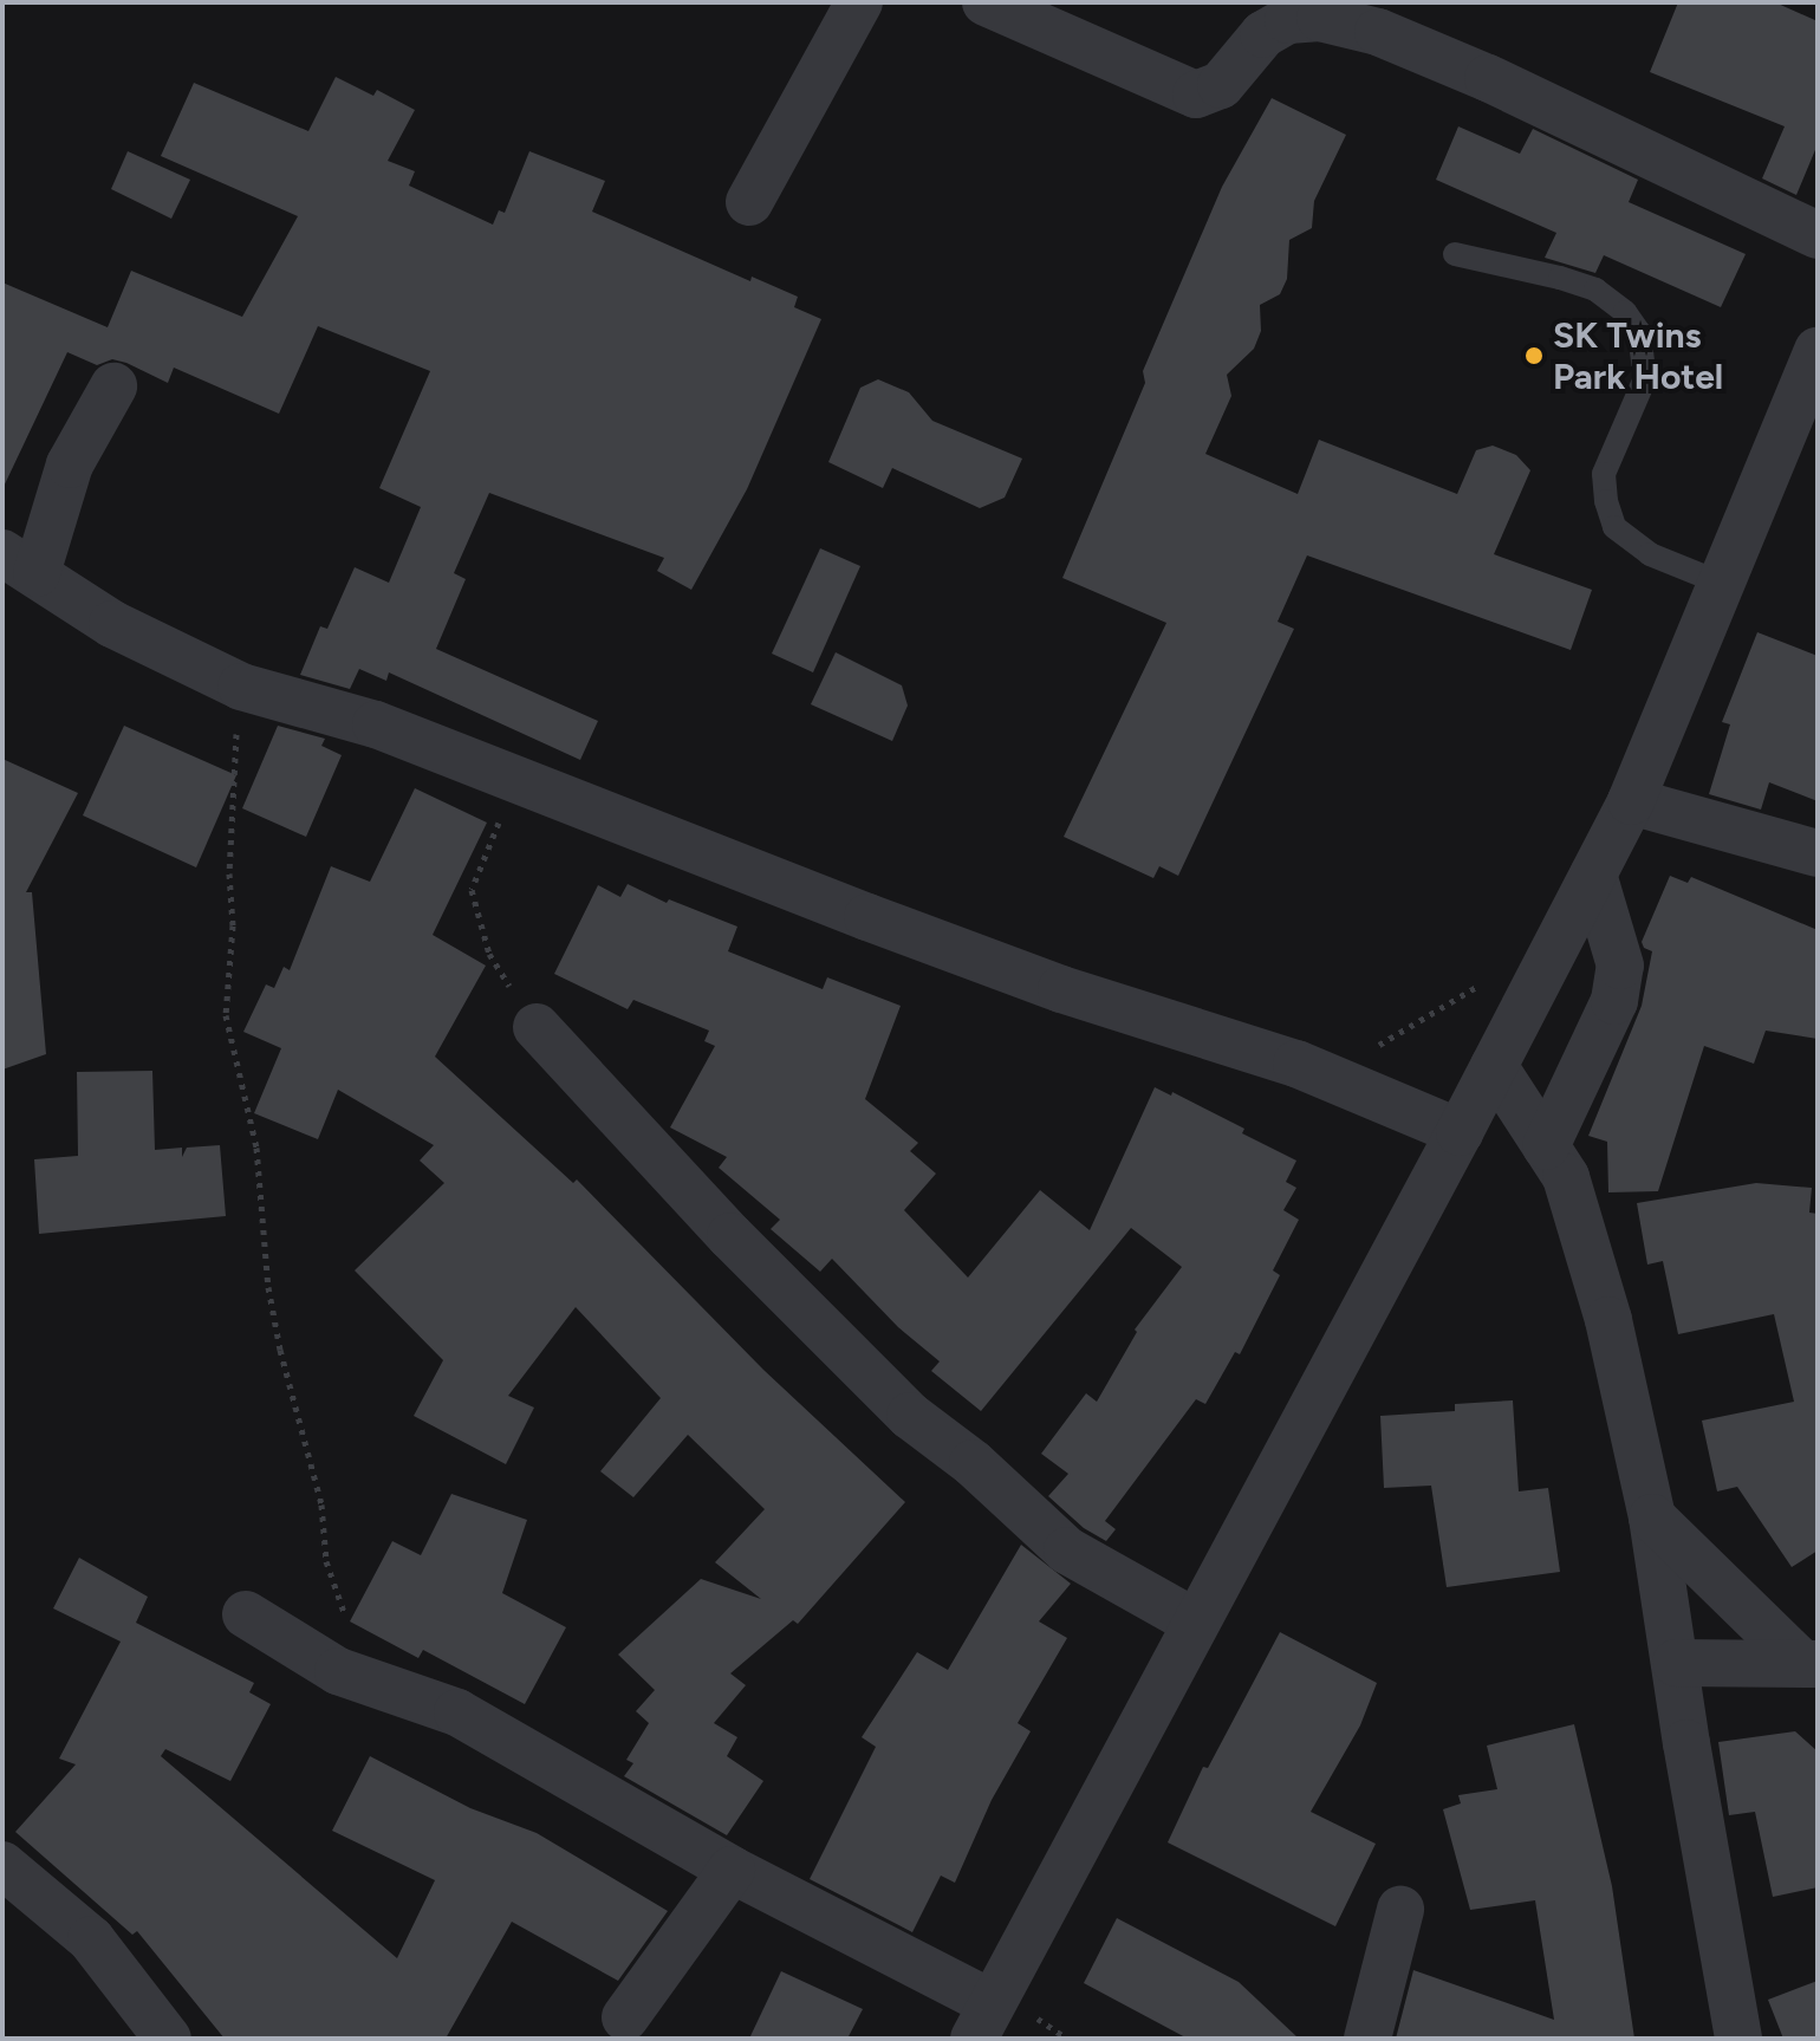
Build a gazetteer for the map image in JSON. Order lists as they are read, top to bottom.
{
  "places": ["SK Twins Park Hotel"]
}
